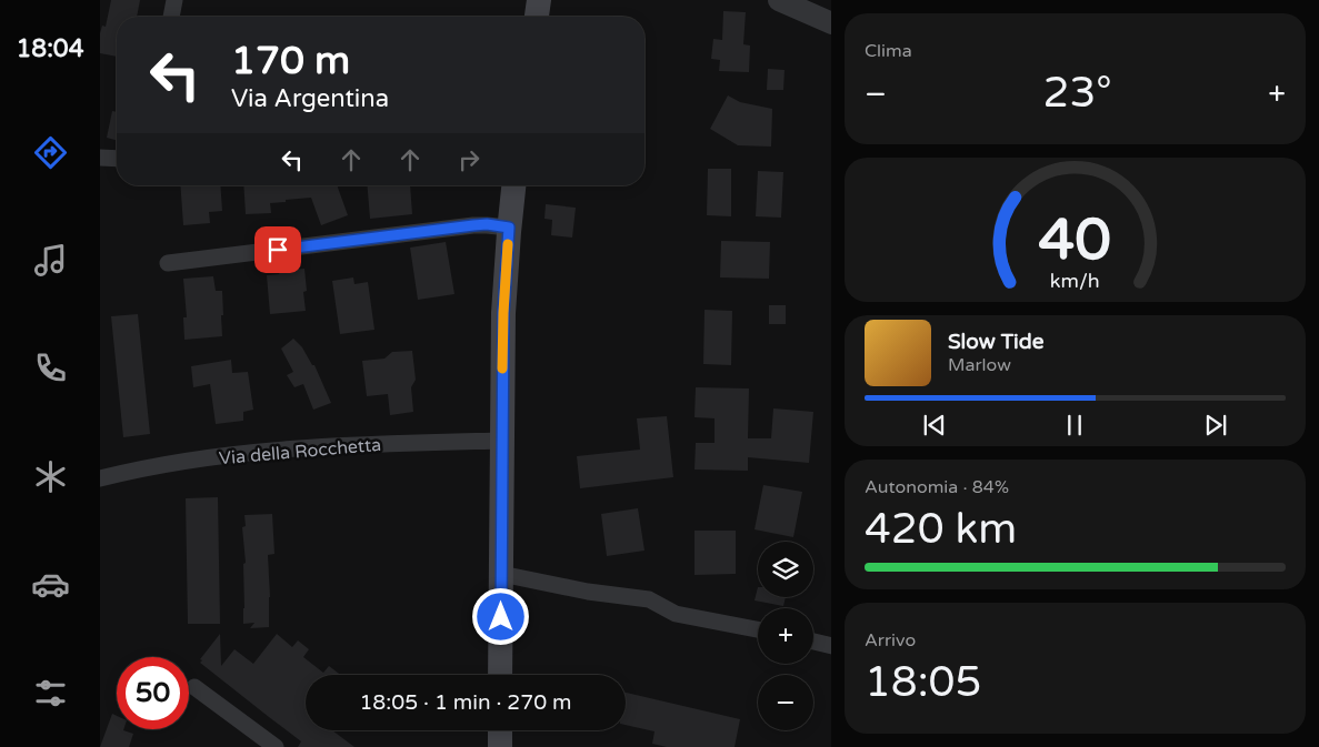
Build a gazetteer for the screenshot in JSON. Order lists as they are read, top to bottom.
{
  "streets": {
    "street": ["Via della Rocchetta"]
  },
  "page": {
    "tabs": "18:04",
    "tile": [
      "Clima",
      ["Autonomia · 84%", "420 km"],
      ["Arrivo", "18:05"]
    ],
    "turn": ["170 m", "Via Argentina"],
    "heat": ["−", "23°", "+"],
    "song": ["Slow Tide", "Marlow"],
    "map_buttons": ["+", "−"],
    "limit": "50",
    "trip": "18:05 · 1 min · 270 m",
    "gauge": ["40", "km/h"]
  }
}
